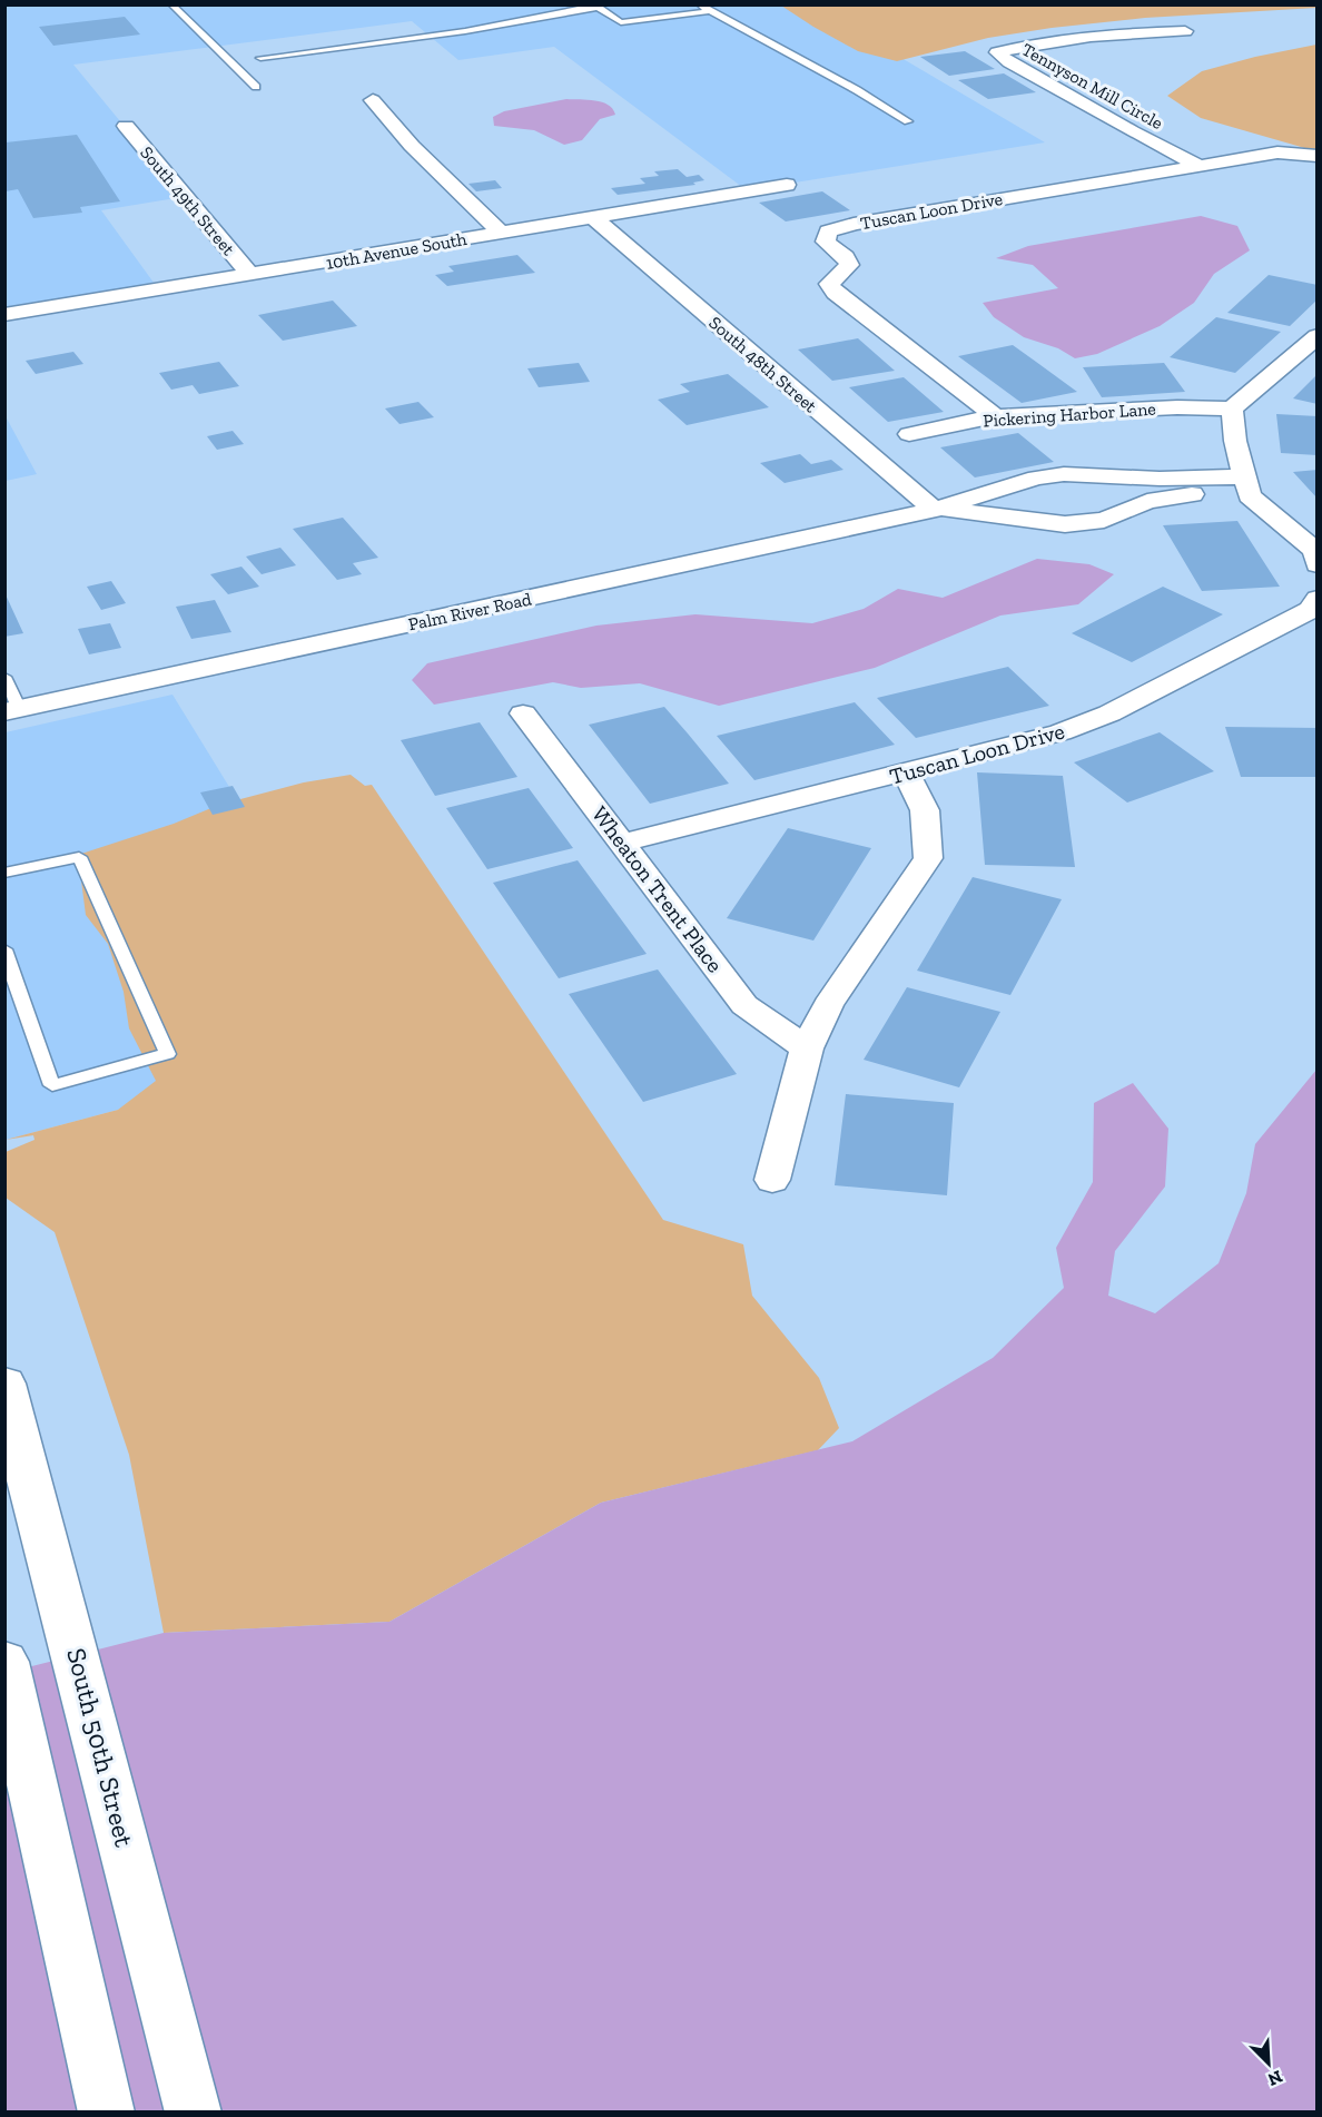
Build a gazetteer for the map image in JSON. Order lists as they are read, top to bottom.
{
  "streets": {
    "main road": ["South 50th Street"],
    "street": [
      "Tennyson Mill Circle",
      "South 49th Street",
      "Tuscan Loon Drive",
      "10th Avenue South",
      "South 48th Street",
      "Pickering Harbor Lane",
      "Palm River Road",
      "Wheaton Trent Place"
    ]
  },
  "crossings": [
    ["Tennyson Mill Circle", "Tuscan Loon Drive"],
    ["South 49th Street", "10th Avenue South"],
    ["Tuscan Loon Drive", "Pickering Harbor Lane"],
    ["Tuscan Loon Drive", "Wheaton Trent Place"],
    ["10th Avenue South", "South 48th Street"],
    ["South 48th Street", "Palm River Road"]
  ],
  "north": "bottom right"
}
